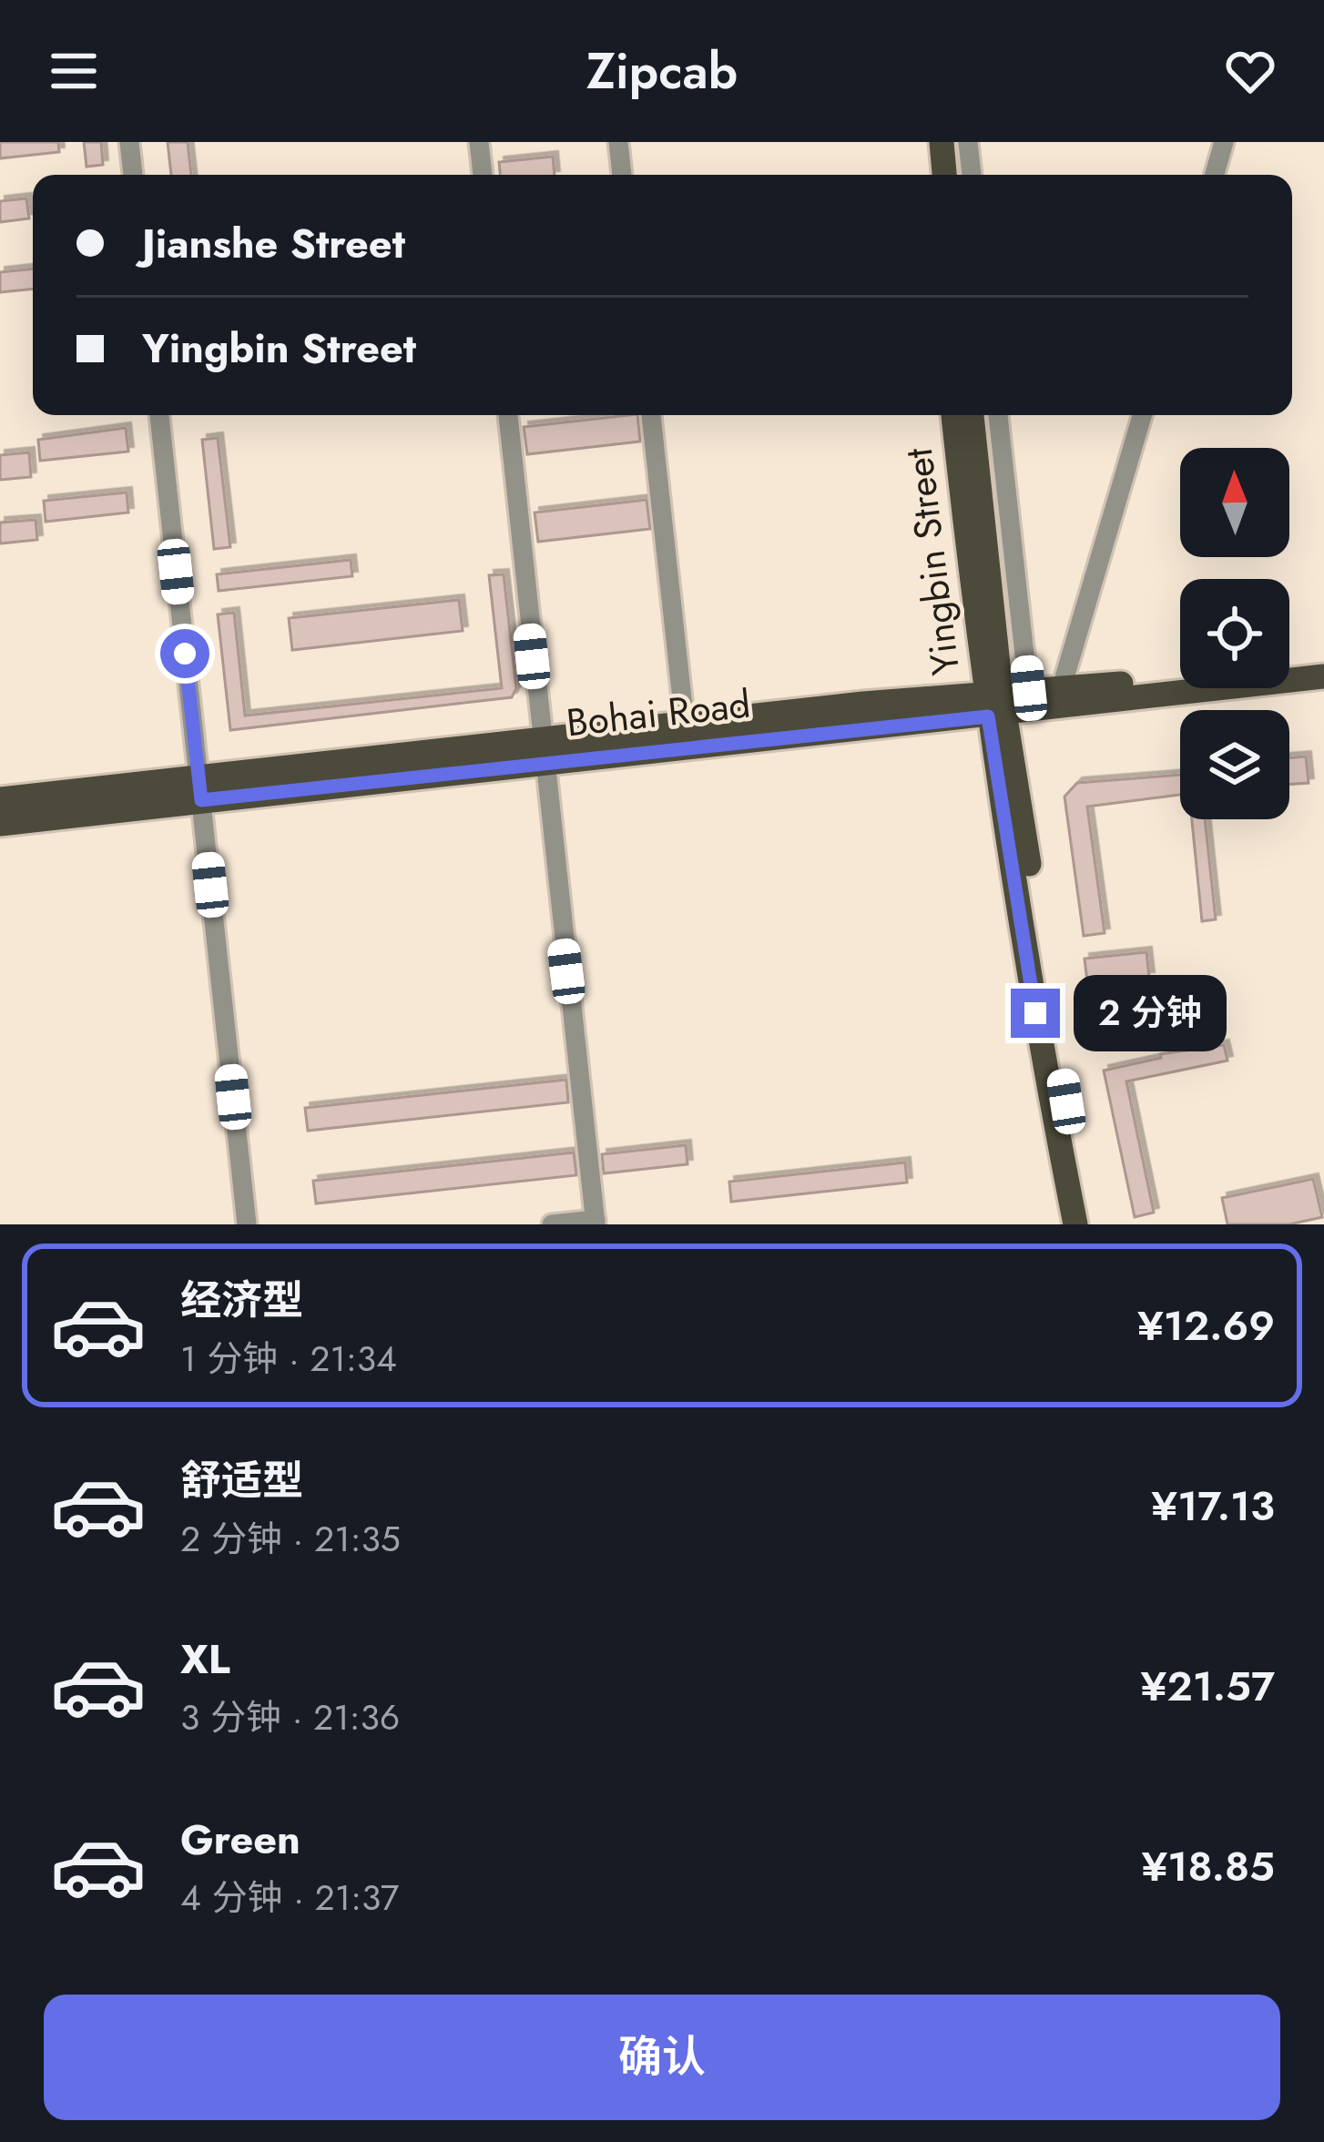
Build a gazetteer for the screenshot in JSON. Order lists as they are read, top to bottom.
{
  "streets": {
    "main road": ["Yingbin Street", "Bohai Road"]
  },
  "crossings": [
    ["Yingbin Street", "Bohai Road"]
  ],
  "north": "top",
  "page": {
    "header": "Zipcab",
    "banner": ["Jianshe Street", "Yingbin Street"],
    "bubble": "2 分钟",
    "list": [
      {
        "name": "经济型",
        "note": "1 分钟 · 21:34",
        "value": "¥12.69"
      },
      {
        "name": "舒适型",
        "note": "2 分钟 · 21:35",
        "value": "¥17.13"
      },
      {
        "name": "XL",
        "note": "3 分钟 · 21:36",
        "value": "¥21.57"
      },
      {
        "name": "Green",
        "note": "4 分钟 · 21:37",
        "value": "¥18.85"
      }
    ],
    "buttons": "确认"
  }
}
